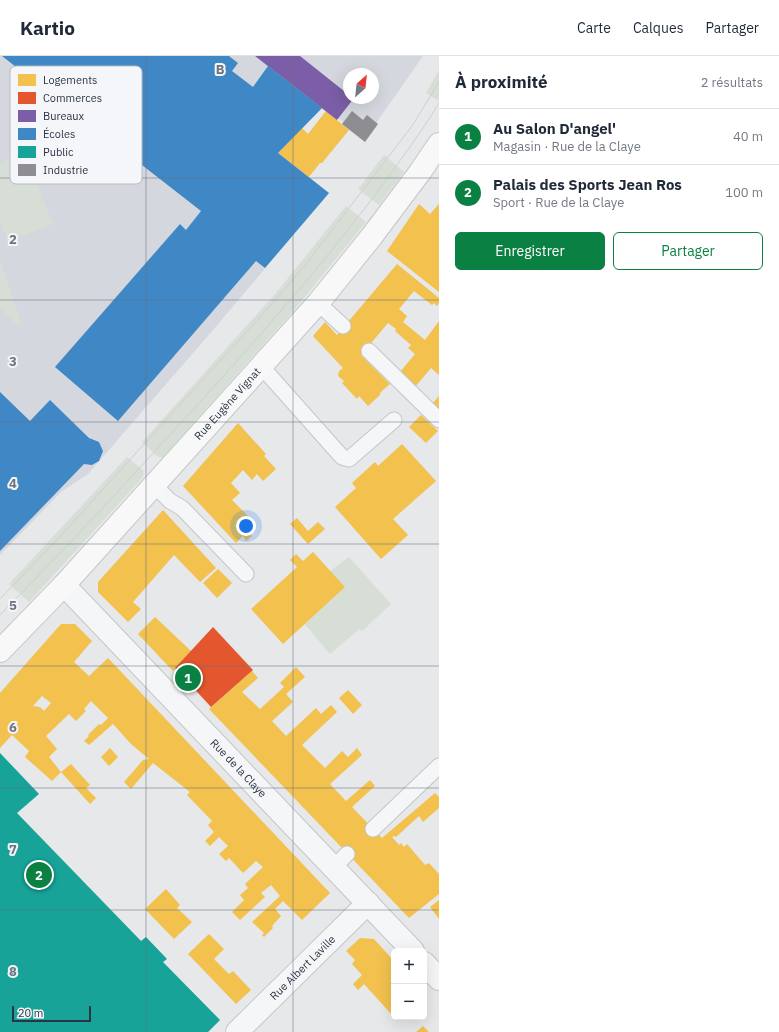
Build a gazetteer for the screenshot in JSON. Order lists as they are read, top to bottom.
{
  "streets": {
    "street": ["Rue Eugène Vignat", "Rue de la Claye", "Rue Albert Laville"]
  },
  "crossings": [
    ["Rue Eugène Vignat", "Rue de la Claye"],
    ["Rue de la Claye", "Rue Albert Laville"]
  ],
  "legend": [
    "Logements",
    "Commerces",
    "Bureaux",
    "Écoles",
    "Public",
    "Industrie"
  ],
  "scale_bar": "20 m",
  "north": "top right",
  "page": {
    "header": "Kartio",
    "nav": ["Carte", "Calques", "Partager"],
    "heading": ["À proximité", "2 résultats"],
    "list": [
      {
        "mark": "1",
        "name": "Au Salon D'angel'",
        "note": "Magasin · Rue de la Claye",
        "value": "40 m"
      },
      {
        "mark": "2",
        "name": "Palais des Sports Jean Ros",
        "note": "Sport · Rue de la Claye",
        "value": "100 m"
      }
    ],
    "buttons": ["Enregistrer", "Partager"],
    "pins": ["1", "2"],
    "map_buttons": ["+", "−"],
    "scale": "20 m"
  },
  "grid": {
    "columns": ["B"],
    "rows": [
      "2",
      "3",
      "4",
      "5",
      "6",
      "7",
      "8"
    ]
  }
}
